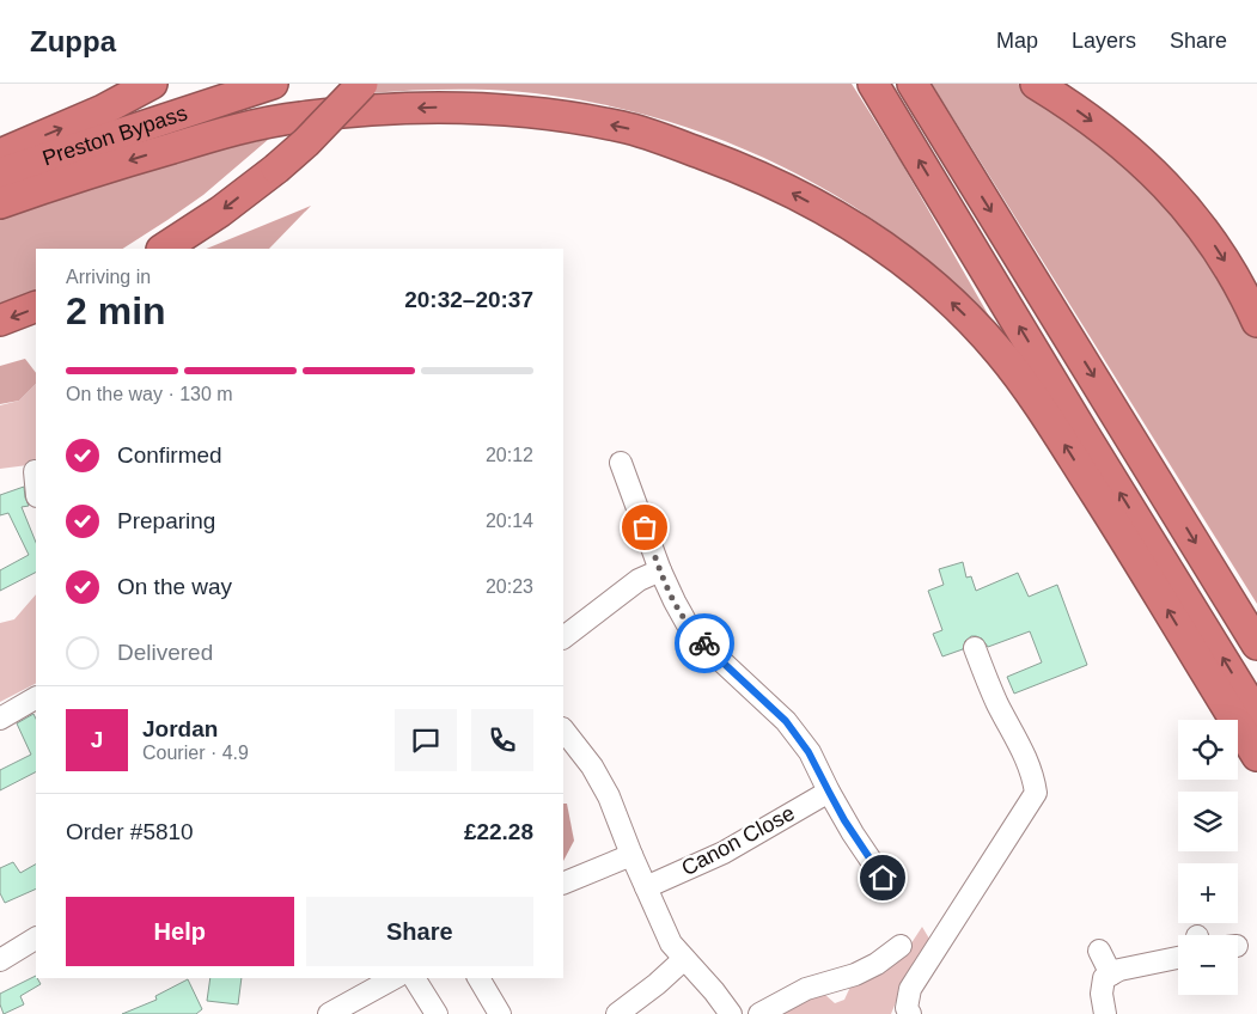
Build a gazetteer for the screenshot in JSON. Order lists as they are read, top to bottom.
{
  "streets": {
    "highway": ["Preston Bypass"],
    "street": ["Canon Close"]
  },
  "one_way": ["Preston Bypass"],
  "page": {
    "header": "Zuppa",
    "nav": ["Map", "Layers", "Share"],
    "heading": ["2 min", "Arriving in", "20:32–20:37"],
    "panel": [
      "Jordan",
      "Courier · 4.9",
      "Order #5810",
      "£22.28"
    ],
    "bar": "On the way · 130 m",
    "list": [
      ["Confirmed", "20:12"],
      ["Preparing", "20:14"],
      ["On the way", "20:23"],
      "Delivered"
    ],
    "round": "J",
    "map_buttons": ["+", "−"],
    "buttons": ["Help", "Share"]
  }
}
